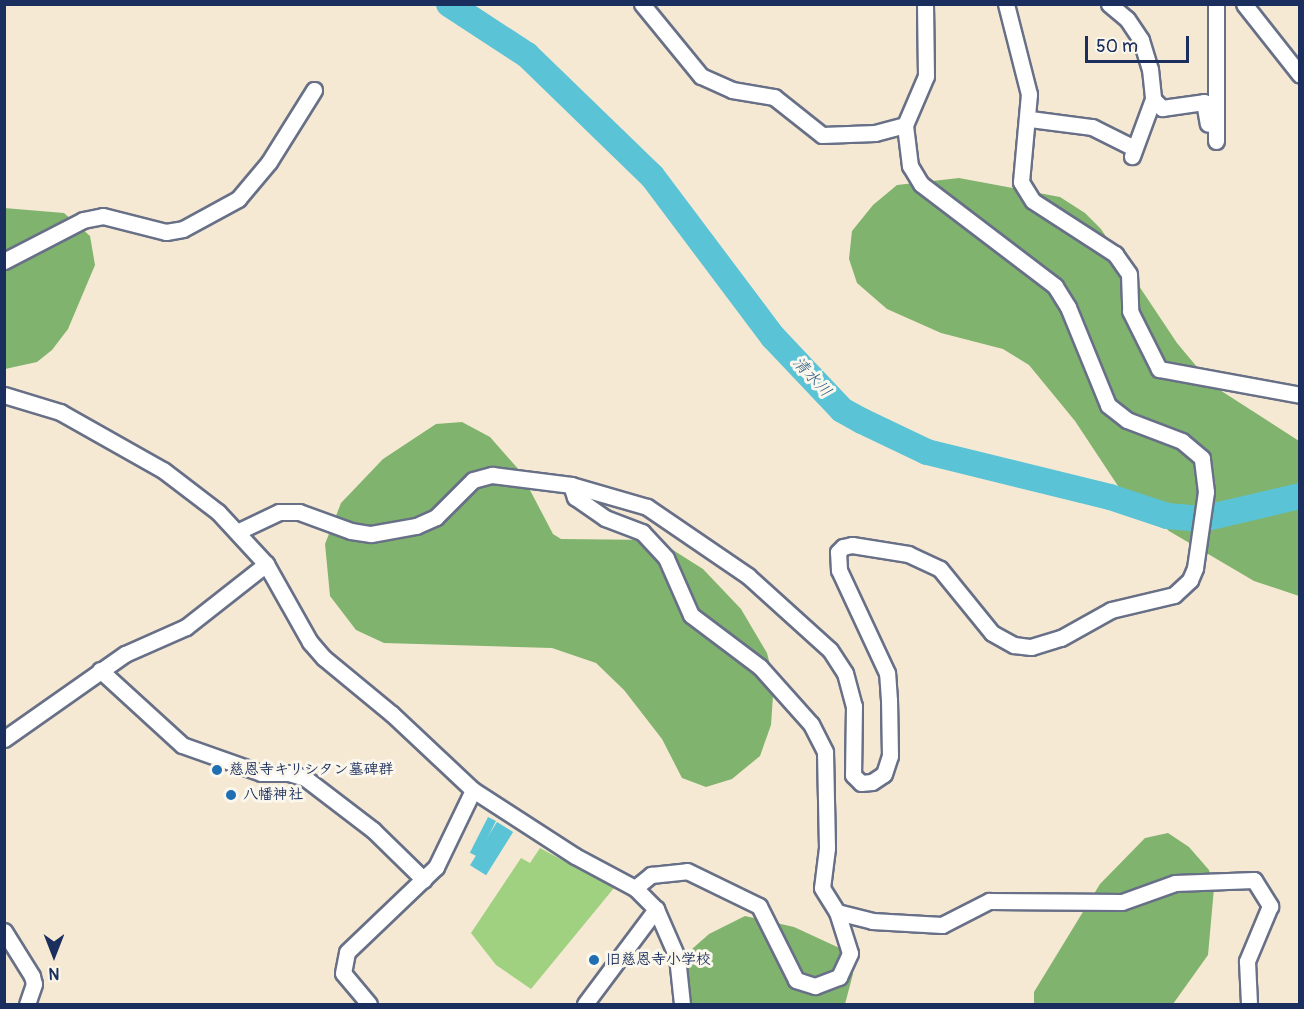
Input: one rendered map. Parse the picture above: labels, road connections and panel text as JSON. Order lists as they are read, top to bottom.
{
  "water": ["清水川"],
  "places": ["慈恩寺キリシタン墓碑群", "八幡神社", "旧慈恩寺小学校"],
  "scale_bar": "50 m",
  "north": "bottom"
}
